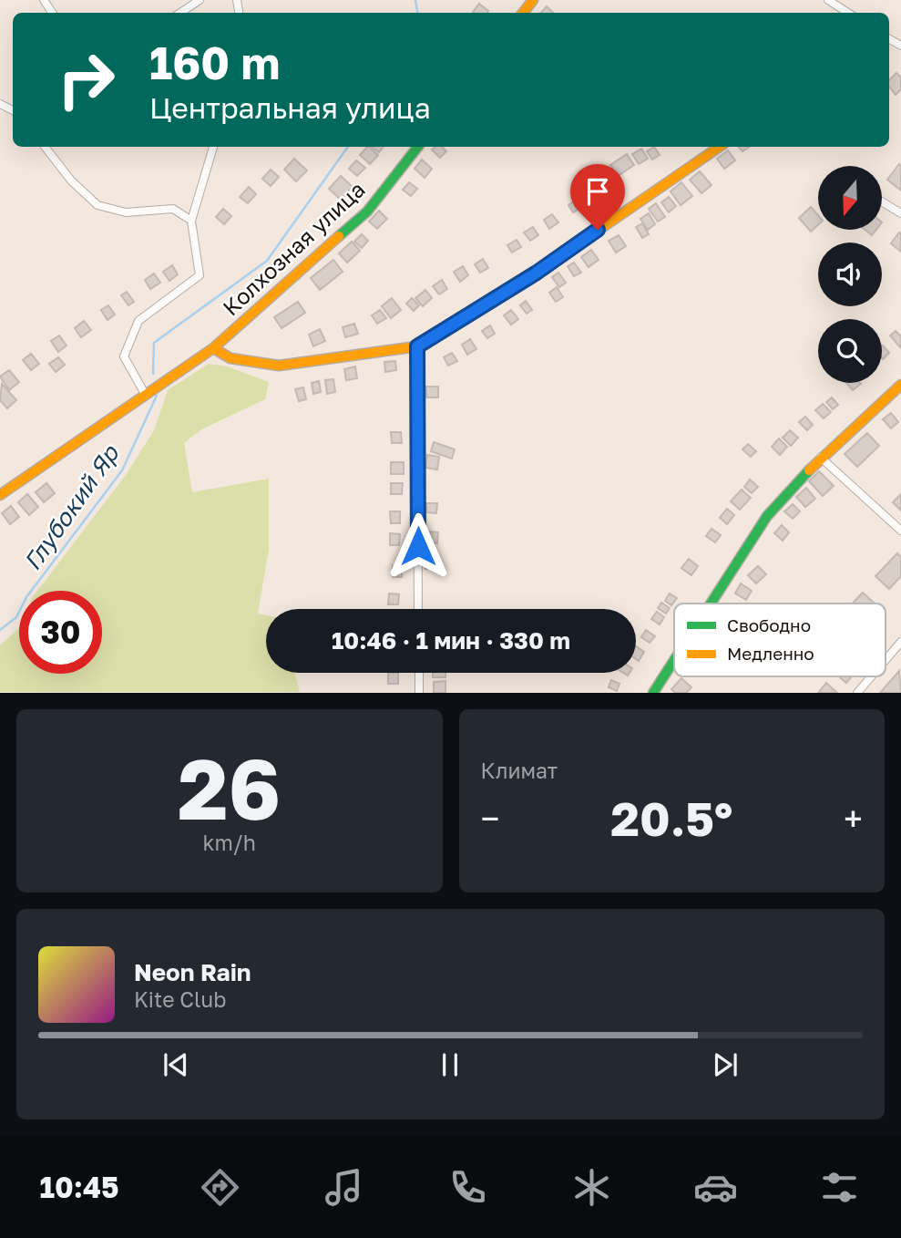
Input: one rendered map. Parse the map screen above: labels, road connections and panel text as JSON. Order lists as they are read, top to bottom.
{
  "streets": {
    "street": ["Колхозная улица"]
  },
  "water": ["Глубокий Яр"],
  "legend": ["Свободно", "Медленно"],
  "north": "bottom",
  "page": {
    "turn": ["160 m", "Центральная улица"],
    "limit": "30",
    "trip": "10:46 · 1 мин · 330 m",
    "tile": [
      ["26", "km/h"],
      "Климат"
    ],
    "heat": ["−", "20.5°", "+"],
    "song": ["Neon Rain", "Kite Club"],
    "tabs": "10:45"
  }
}
